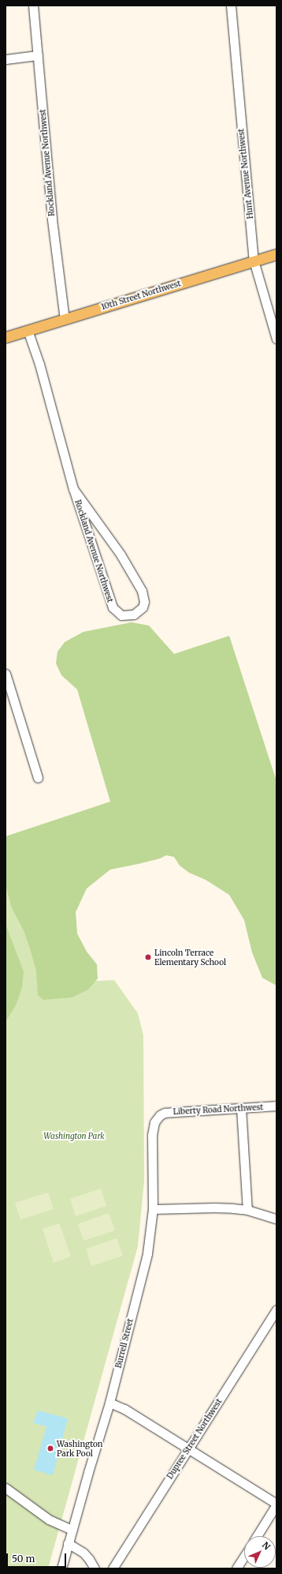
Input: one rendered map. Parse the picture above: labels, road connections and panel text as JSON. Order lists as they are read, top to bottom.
{
  "streets": {
    "main road": ["10th Street Northwest"],
    "street": [
      "Rockland Avenue Northwest",
      "Hunt Avenue Northwest",
      "Liberty Road Northwest",
      "Burrell Street",
      "Dupree Street Northwest"
    ]
  },
  "crossings": [
    ["Rockland Avenue Northwest", "10th Street Northwest"],
    ["Hunt Avenue Northwest", "10th Street Northwest"],
    ["Liberty Road Northwest", "Burrell Street"]
  ],
  "parks": ["Washington Park"],
  "places": ["Lincoln Terrace Elementary School", "Washington Park Pool"],
  "scale_bar": "50 m",
  "north": "top right"
}
